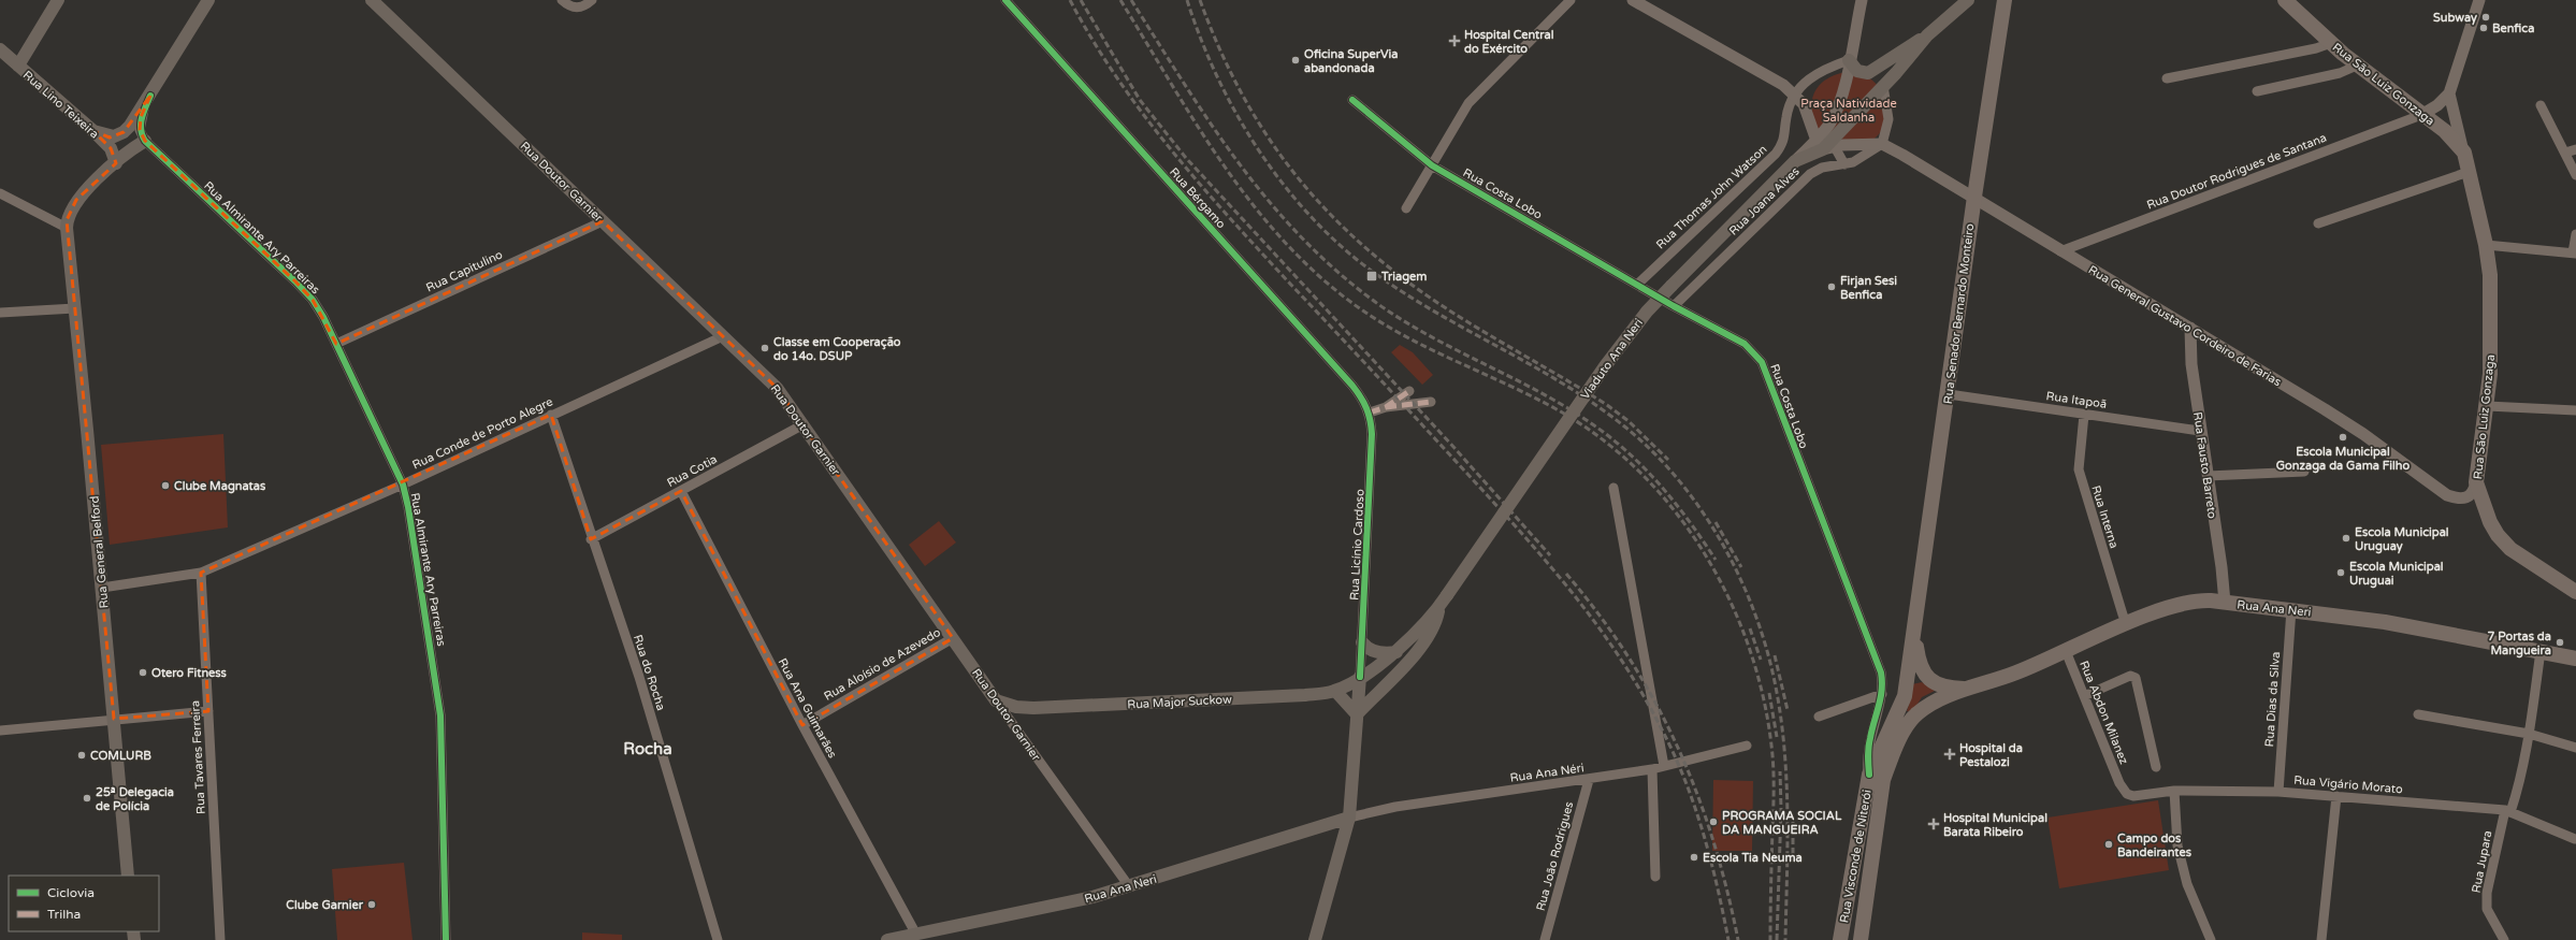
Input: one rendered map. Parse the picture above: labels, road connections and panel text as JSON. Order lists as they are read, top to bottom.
{
  "streets": {
    "main road": [
      "Rua São Luiz Gonzaga",
      "Rua Lino Teixeira",
      "Rua Doutor Garnier",
      "Rua Senador Bernardo Monteiro",
      "Viaduto Ana Neri",
      "Rua Licínio Cardoso",
      "Rua General Belford",
      "Rua Ana Neri",
      "Rua Major Suckow",
      "Rua Visconde de Niterói"
    ],
    "street": [
      "Rua Doutor Rodrigues de Santana",
      "Rua Costa Lobo",
      "Rua Thomas John Watson",
      "Rua Bérgamo",
      "Rua Joana Alves",
      "Rua Almirante Ary Parreiras",
      "Rua Capitulino",
      "Rua General Gustavo Cordeiro de Farias",
      "Rua Itapoã",
      "Rua Conde de Porto Alegre",
      "Rua Fausto Barreto",
      "Rua Cotia",
      "Rua Interna",
      "Rua Aloísio de Azevedo",
      "Rua do Rocha",
      "Rua Dias da Silva",
      "Rua Ana Guimarães",
      "Rua Abdon Milanez",
      "Rua Tavares Ferreira",
      "Rua Ana Néri",
      "Rua Vigário Morato",
      "Rua João Rodrigues",
      "Rua Jupara"
    ]
  },
  "crossings": [
    ["Rua São Luiz Gonzaga", "Rua Doutor Rodrigues de Santana"],
    ["Rua São Luiz Gonzaga", "Rua General Gustavo Cordeiro de Farias"],
    ["Rua Doutor Rodrigues de Santana", "Rua General Gustavo Cordeiro de Farias"],
    ["Rua Doutor Garnier", "Rua Capitulino"],
    ["Rua Doutor Garnier", "Rua Conde de Porto Alegre"],
    ["Rua Doutor Garnier", "Rua Cotia"],
    ["Rua Doutor Garnier", "Rua Ana Neri"],
    ["Rua Doutor Garnier", "Rua Aloísio de Azevedo"],
    ["Rua Doutor Garnier", "Rua Major Suckow"],
    ["Rua Costa Lobo", "Rua Thomas John Watson"],
    ["Rua Costa Lobo", "Rua Joana Alves"],
    ["Rua Costa Lobo", "Rua Visconde de Niterói"],
    ["Rua Bérgamo", "Rua Licínio Cardoso"],
    ["Rua Joana Alves", "Rua General Gustavo Cordeiro de Farias"],
    ["Rua Almirante Ary Parreiras", "Rua Capitulino"],
    ["Rua Almirante Ary Parreiras", "Rua Conde de Porto Alegre"],
    ["Rua Senador Bernardo Monteiro", "Rua General Gustavo Cordeiro de Farias"],
    ["Rua Senador Bernardo Monteiro", "Rua Itapoã"],
    ["Rua Senador Bernardo Monteiro", "Rua Visconde de Niterói"],
    ["Rua General Gustavo Cordeiro de Farias", "Rua Fausto Barreto"],
    ["Viaduto Ana Neri", "Rua Licínio Cardoso"],
    ["Viaduto Ana Neri", "Rua Major Suckow"],
    ["Rua Itapoã", "Rua Fausto Barreto"],
    ["Rua Itapoã", "Rua Interna"],
    ["Rua Conde de Porto Alegre", "Rua General Belford"],
    ["Rua Conde de Porto Alegre", "Rua do Rocha"],
    ["Rua Conde de Porto Alegre", "Rua Tavares Ferreira"],
    ["Rua Fausto Barreto", "Rua Ana Neri"],
    ["Rua Cotia", "Rua do Rocha"],
    ["Rua Cotia", "Rua Ana Guimarães"],
    ["Rua Interna", "Rua Ana Neri"],
    ["Rua Licínio Cardoso", "Rua Ana Neri"],
    ["Rua Licínio Cardoso", "Rua Major Suckow"],
    ["Rua Licínio Cardoso", "Rua Ana Néri"],
    ["Rua Ana Neri", "Rua Dias da Silva"],
    ["Rua Ana Neri", "Rua Ana Guimarães"],
    ["Rua Ana Neri", "Rua Abdon Milanez"],
    ["Rua Ana Neri", "Rua Ana Néri"],
    ["Rua Ana Neri", "Rua Visconde de Niterói"],
    ["Rua Ana Neri", "Rua Jupara"],
    ["Rua Aloísio de Azevedo", "Rua Ana Guimarães"],
    ["Rua Dias da Silva", "Rua Vigário Morato"],
    ["Rua Abdon Milanez", "Rua Vigário Morato"],
    ["Rua Ana Néri", "Rua João Rodrigues"],
    ["Rua Vigário Morato", "Rua Jupara"]
  ],
  "districts": ["Rocha"],
  "parks": ["Praça Natividade Saldanha"],
  "places": {
    "other": [
      "Subway",
      "Benfica",
      "Oficina SuperVia abandonada",
      "Firjan Sesi Benfica",
      "Classe em Cooperação do 14o. DSUP",
      "Escola Municipal Gonzaga da Gama Filho",
      "Clube Magnatas",
      "Escola Municipal Uruguay",
      "Escola Municipal Uruguai",
      "7 Portas da Mangueira",
      "Otero Fitness",
      "COMLURB",
      "25ª Delegacia de Polícia",
      "PROGRAMA SOCIAL DA MANGUEIRA",
      "Campo dos Bandeirantes",
      "Escola Tia Neuma",
      "Clube Garnier"
    ],
    "health": ["Hospital Central do Exército", "Hospital da Pestalozi", "Hospital Municipal Barata Ribeiro"],
    "transit": ["Triagem"]
  },
  "legend": ["Ciclovia", "Trilha"]
}
